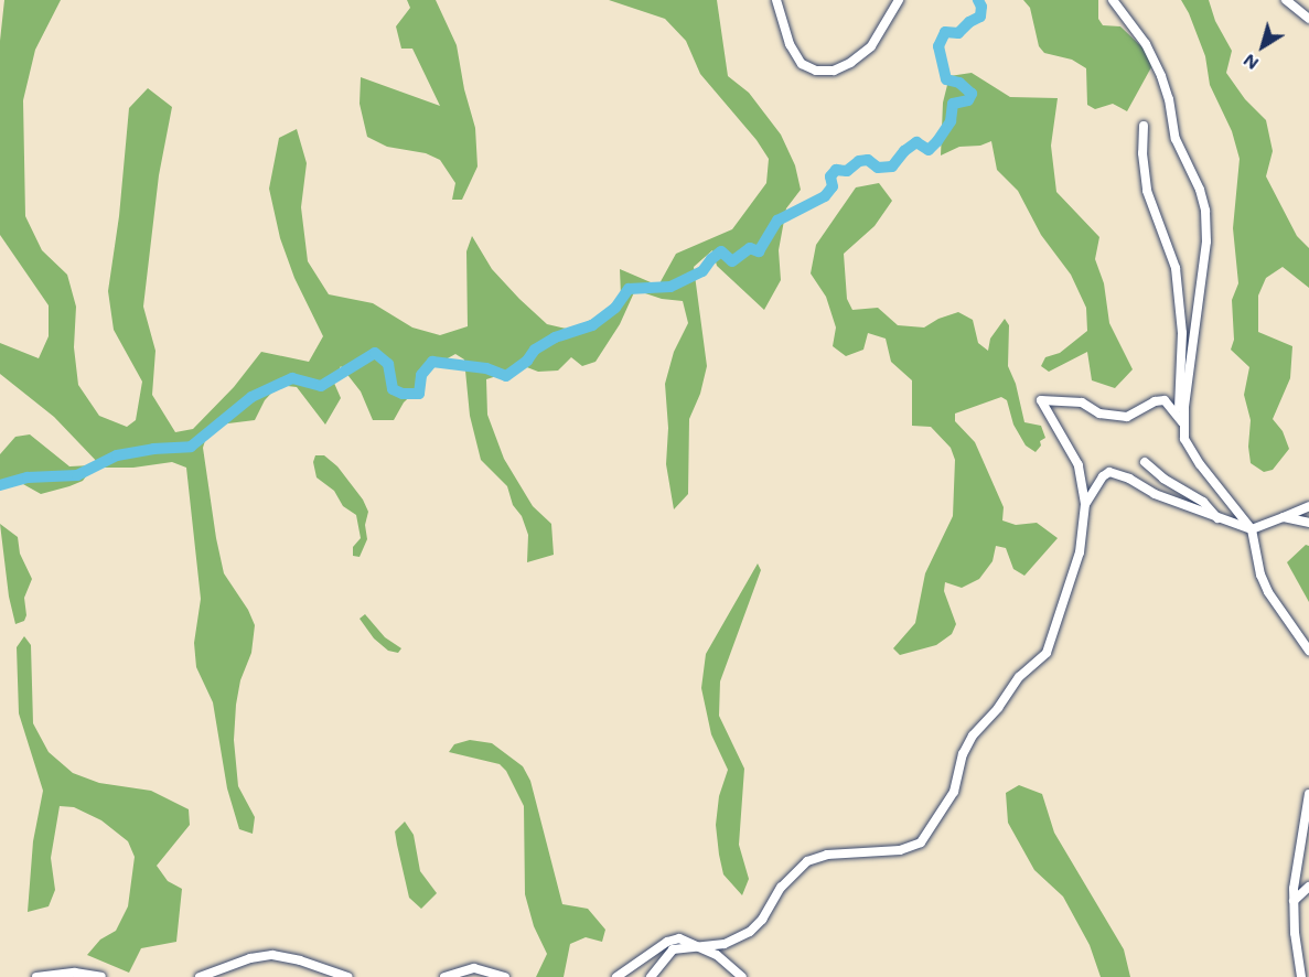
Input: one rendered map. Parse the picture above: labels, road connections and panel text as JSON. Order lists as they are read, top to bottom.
{
  "north": "bottom left"
}
